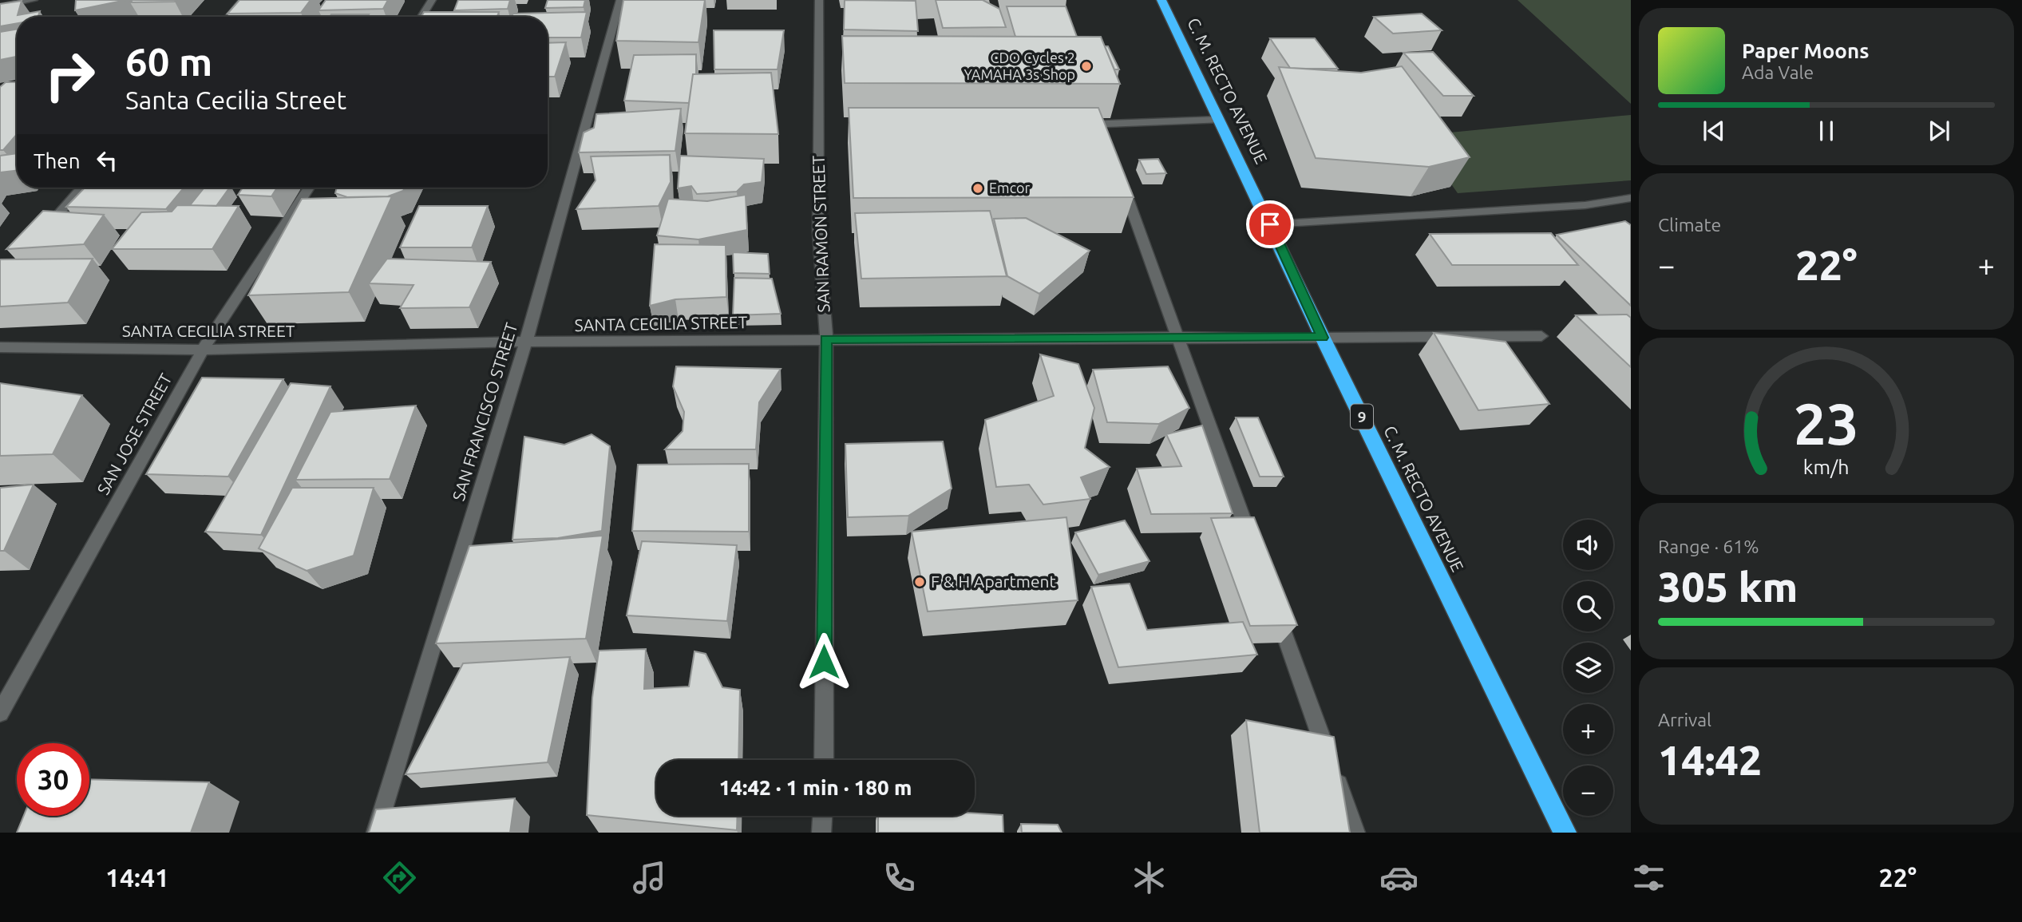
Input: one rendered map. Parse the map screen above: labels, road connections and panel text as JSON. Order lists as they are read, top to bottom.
{
  "streets": {
    "highway": ["C. M. RECTO AVENUE", "9"],
    "street": [
      "SAN RAMON STREET",
      "SANTA CECILIA STREET",
      "SAN FRANCISCO STREET",
      "SAN JOSE STREET"
    ]
  },
  "crossings": [
    ["C. M. RECTO AVENUE", "SANTA CECILIA STREET"],
    ["SAN RAMON STREET", "SANTA CECILIA STREET"],
    ["SANTA CECILIA STREET", "SAN FRANCISCO STREET"],
    ["SANTA CECILIA STREET", "SAN JOSE STREET"]
  ],
  "places": ["CDO Cycles 2 YAMAHA 3s Shop", "Emcor", "F & H Apartment"],
  "page": {
    "turn": ["60 m", "Santa Cecilia Street"],
    "song": ["Paper Moons", "Ada Vale"],
    "then": "Then",
    "tile": [
      "Climate",
      ["Range · 61%", "305 km"],
      ["Arrival", "14:42"]
    ],
    "heat": ["−", "22°", "+"],
    "map_buttons": ["+", "−"],
    "limit": "30",
    "trip": "14:42 · 1 min · 180 m",
    "tabs": ["14:41", "22°"],
    "gauge": ["23", "km/h"]
  }
}
